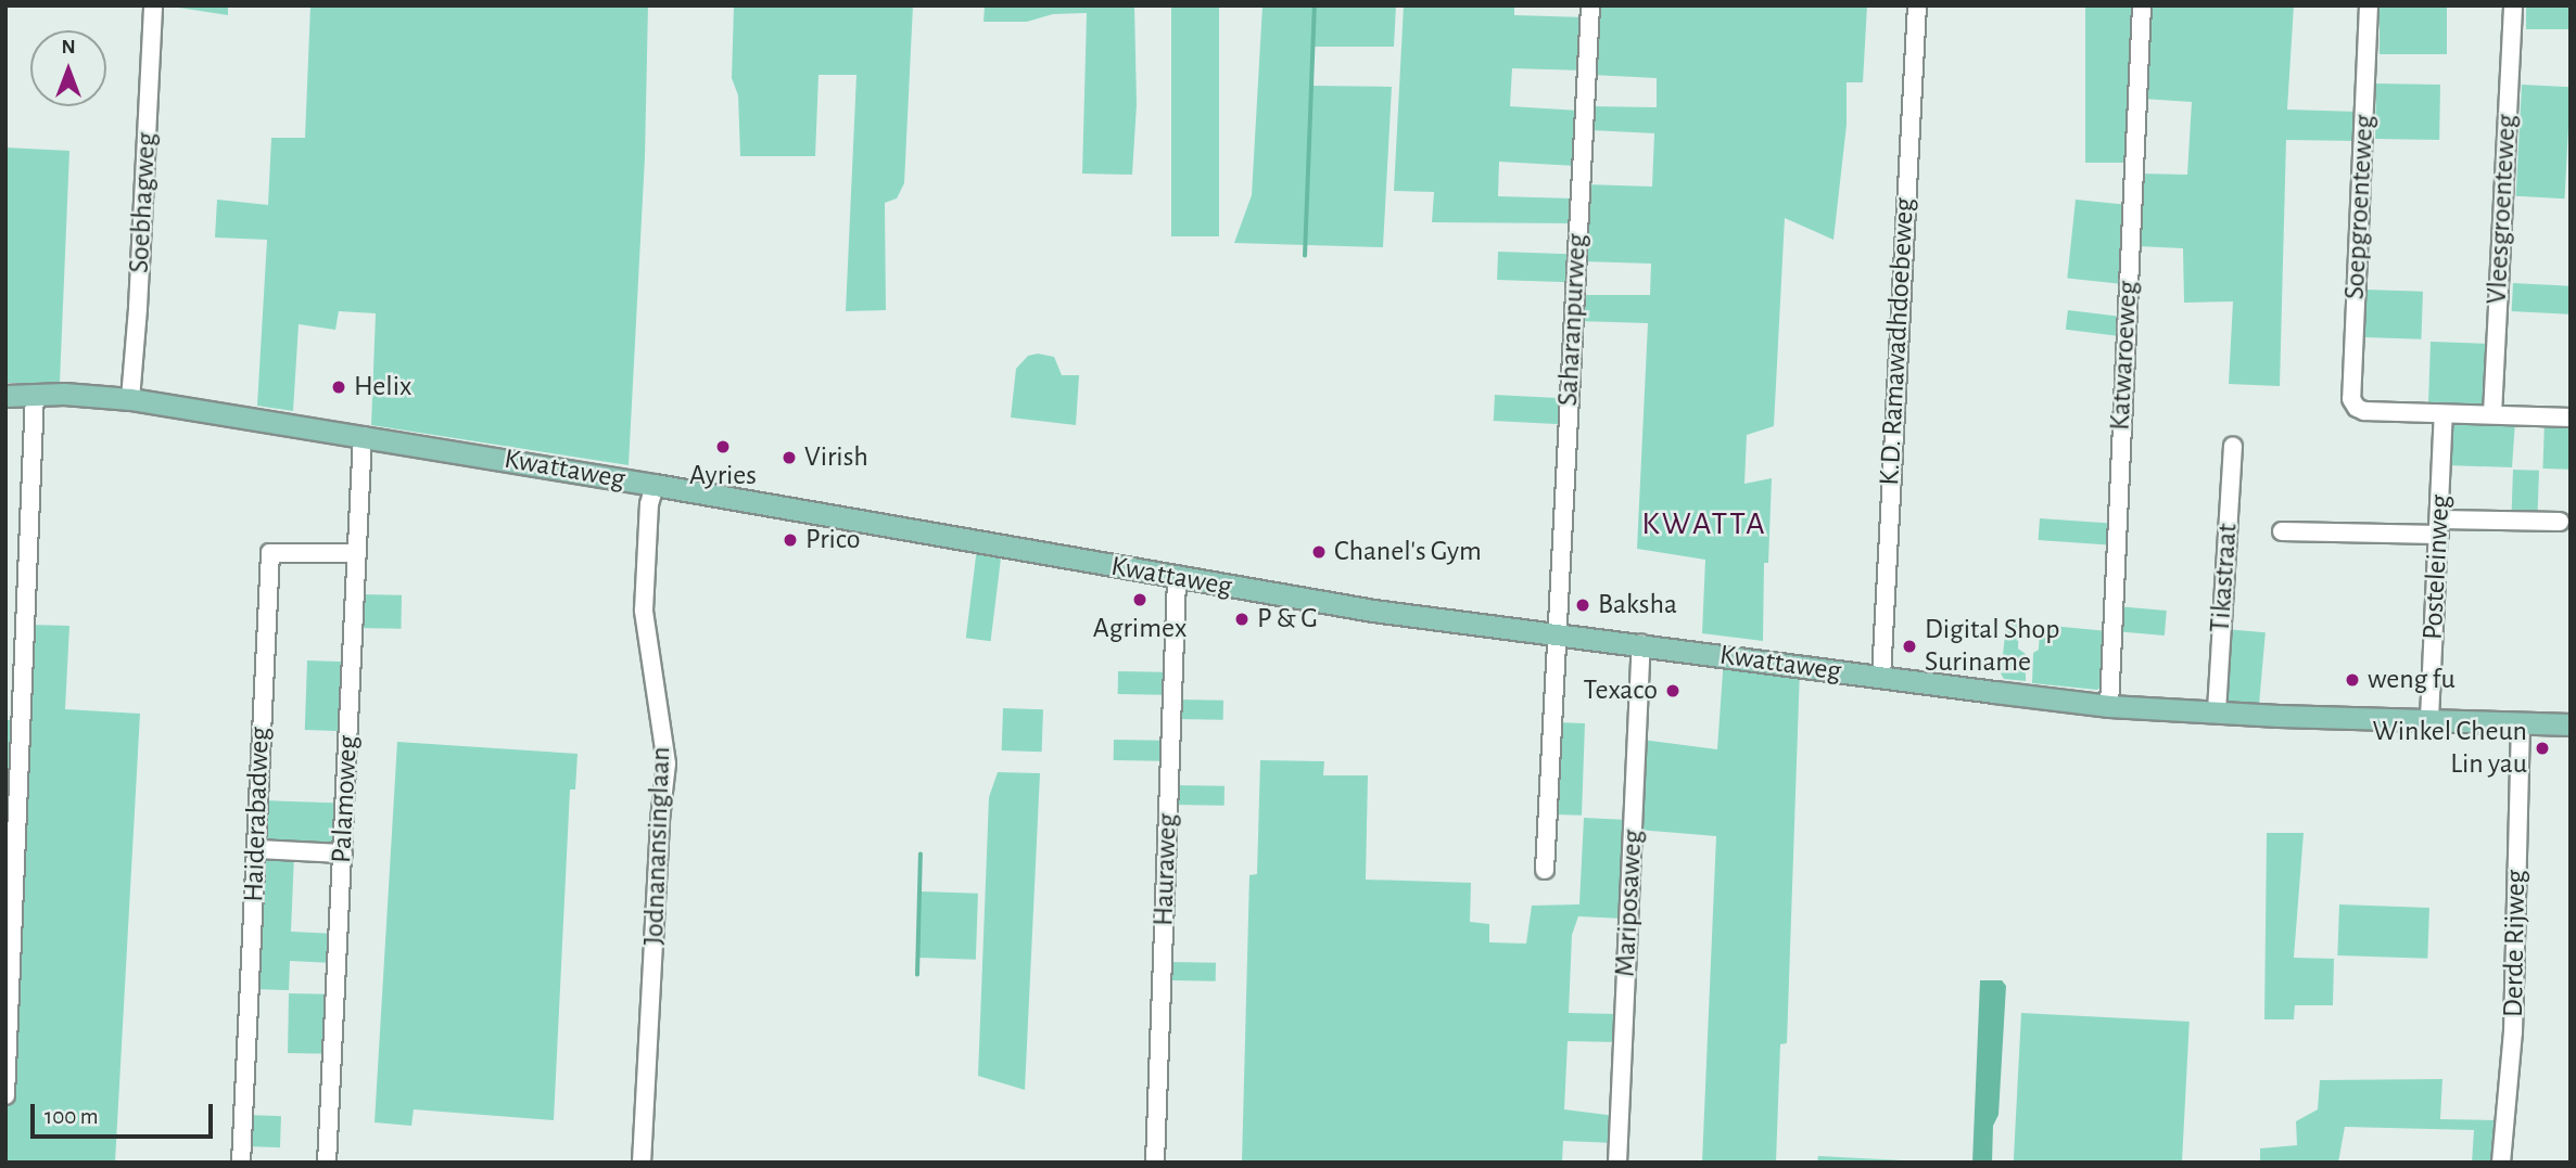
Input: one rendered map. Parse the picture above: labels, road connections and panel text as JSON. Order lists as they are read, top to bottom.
{
  "streets": {
    "main road": ["Kwattaweg"],
    "street": [
      "Soebhagweg",
      "Soepgroenteweg",
      "Vleesgroenteweg",
      "Saharanpurweg",
      "K.D. Ramawadhdoebeweg",
      "Katwaroeweg",
      "Posteleinweg",
      "Tikastraat",
      "Palamoweg",
      "Haiderabadweg",
      "Jodnanansinglaan",
      "Hauraweg",
      "Mariposaweg",
      "Derde Rijweg"
    ]
  },
  "crossings": [
    ["Soebhagweg", "Kwattaweg"],
    ["Soepgroenteweg", "Posteleinweg"],
    ["Saharanpurweg", "Kwattaweg"],
    ["K.D. Ramawadhdoebeweg", "Kwattaweg"],
    ["Katwaroeweg", "Kwattaweg"],
    ["Kwattaweg", "Posteleinweg"],
    ["Kwattaweg", "Tikastraat"],
    ["Kwattaweg", "Palamoweg"],
    ["Kwattaweg", "Jodnanansinglaan"],
    ["Kwattaweg", "Hauraweg"],
    ["Kwattaweg", "Mariposaweg"],
    ["Kwattaweg", "Derde Rijweg"],
    ["Palamoweg", "Haiderabadweg"]
  ],
  "districts": ["KWATTA"],
  "places": [
    "Helix",
    "Ayries",
    "Virish",
    "Prico",
    "Chanel's Gym",
    "Agrimex",
    "Baksha",
    "P & G",
    "Digital Shop Suriname",
    "weng fu",
    "Texaco",
    "Winkel Cheun Lin yau"
  ],
  "scale_bar": "100 m",
  "north": "top"
}
